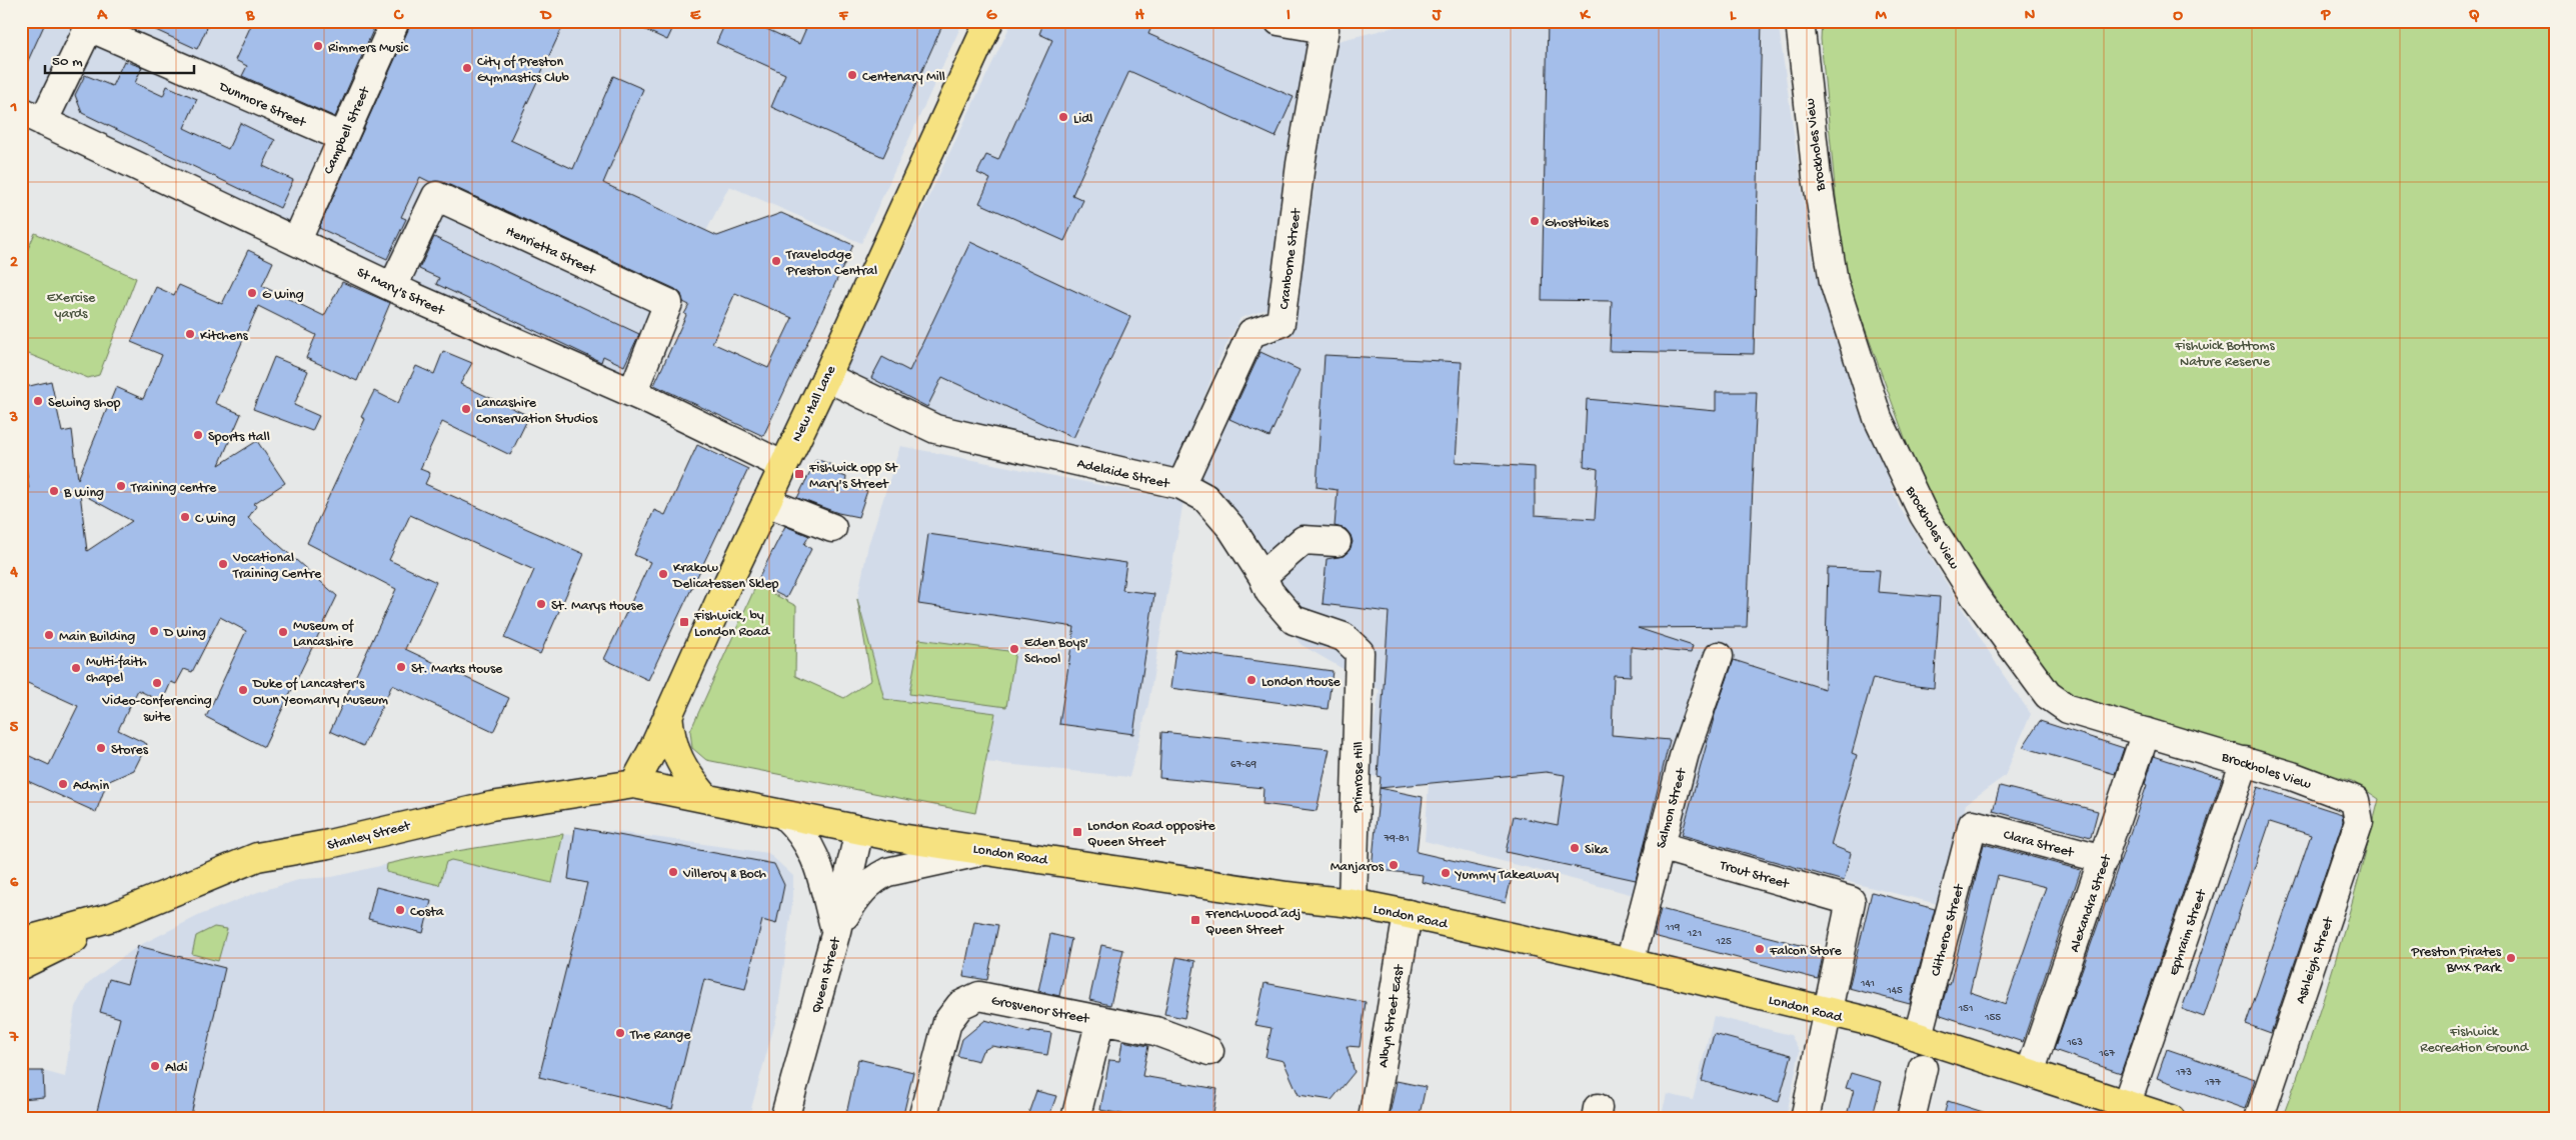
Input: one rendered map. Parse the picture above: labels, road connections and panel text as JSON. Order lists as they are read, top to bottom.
{
  "streets": {
    "highway": ["New Hall Lane", "Stanley Street", "London Road"],
    "street": [
      "Dunmore Street",
      "Campbell Street",
      "Brockholes View",
      "Henrietta Street",
      "Cranborne Street",
      "St Mary's Street",
      "Adelaide Street",
      "Primrose Hill",
      "Salmon Street",
      "Clara Street",
      "Trout Street",
      "Alexandra Street",
      "Clitheroe Street",
      "Ephraim Street",
      "Ashleigh Street",
      "Queen Street",
      "Grosvenor Street",
      "Albyn Street East"
    ]
  },
  "crossings": [
    ["Dunmore Street", "Campbell Street"],
    ["Dunmore Street", "St Mary's Street"],
    ["Campbell Street", "St Mary's Street"],
    ["Brockholes View", "Alexandra Street"],
    ["Brockholes View", "Ephraim Street"],
    ["Brockholes View", "Ashleigh Street"],
    ["Henrietta Street", "St Mary's Street"],
    ["Cranborne Street", "Adelaide Street"],
    ["St Mary's Street", "New Hall Lane"],
    ["New Hall Lane", "Adelaide Street"],
    ["New Hall Lane", "Stanley Street"],
    ["New Hall Lane", "London Road"],
    ["Adelaide Street", "Primrose Hill"],
    ["Primrose Hill", "London Road"],
    ["Salmon Street", "London Road"],
    ["Salmon Street", "Trout Street"],
    ["Stanley Street", "London Road"],
    ["Clara Street", "Alexandra Street"],
    ["Clara Street", "Clitheroe Street"],
    ["London Road", "Trout Street"],
    ["London Road", "Alexandra Street"],
    ["London Road", "Clitheroe Street"],
    ["London Road", "Ephraim Street"],
    ["London Road", "Queen Street"],
    ["London Road", "Albyn Street East"]
  ],
  "parks": ["Exercise yards", "Fishwick Bottoms Nature Reserve", "Fishwick Recreation Ground"],
  "places": {
    "other": [
      "Rimmers Music",
      "City of Preston Gymnastics Club",
      "Centenary Mill",
      "Lidl",
      "Ghostbikes",
      "Travelodge Preston Central",
      "G Wing",
      "Kitchens",
      "Sewing shop",
      "Lancashire Conservation Studios",
      "Sports Hall",
      "Training centre",
      "B Wing",
      "C Wing",
      "Vocational Training Centre",
      "Krakow Delicatessen Sklep",
      "St. Marys House",
      "D Wing",
      "Museum of Lancashire",
      "Main Building",
      "Eden Boys' School",
      "St. Marks House",
      "Multi-faith chapel",
      "London House",
      "Video-conferencing suite",
      "Duke of Lancaster's Own Yeomanry Museum",
      "Stores",
      "Admin",
      "Sika",
      "Manjaros",
      "Villeroy & Boch",
      "Yummy Takeaway",
      "Costa",
      "Falcon Store",
      "Preston Pirates BMX Park",
      "The Range",
      "Aldi"
    ],
    "transit": [
      "Fishwick opp St Mary's Street",
      "Fishwick, by London Road",
      "London Road opposite Queen Street",
      "Frenchwood adj Queen Street"
    ]
  },
  "house_numbers": [
    "67-69",
    "79-81",
    "119",
    "121",
    "125",
    "141",
    "145",
    "151",
    "155",
    "163",
    "167",
    "173",
    "177"
  ],
  "scale_bar": "50 m",
  "grid": {
    "columns": [
      "A",
      "B",
      "C",
      "D",
      "E",
      "F",
      "G",
      "H",
      "I",
      "J",
      "K",
      "L",
      "M",
      "N",
      "O",
      "P",
      "Q"
    ],
    "rows": [
      "1",
      "2",
      "3",
      "4",
      "5",
      "6",
      "7"
    ]
  }
}
